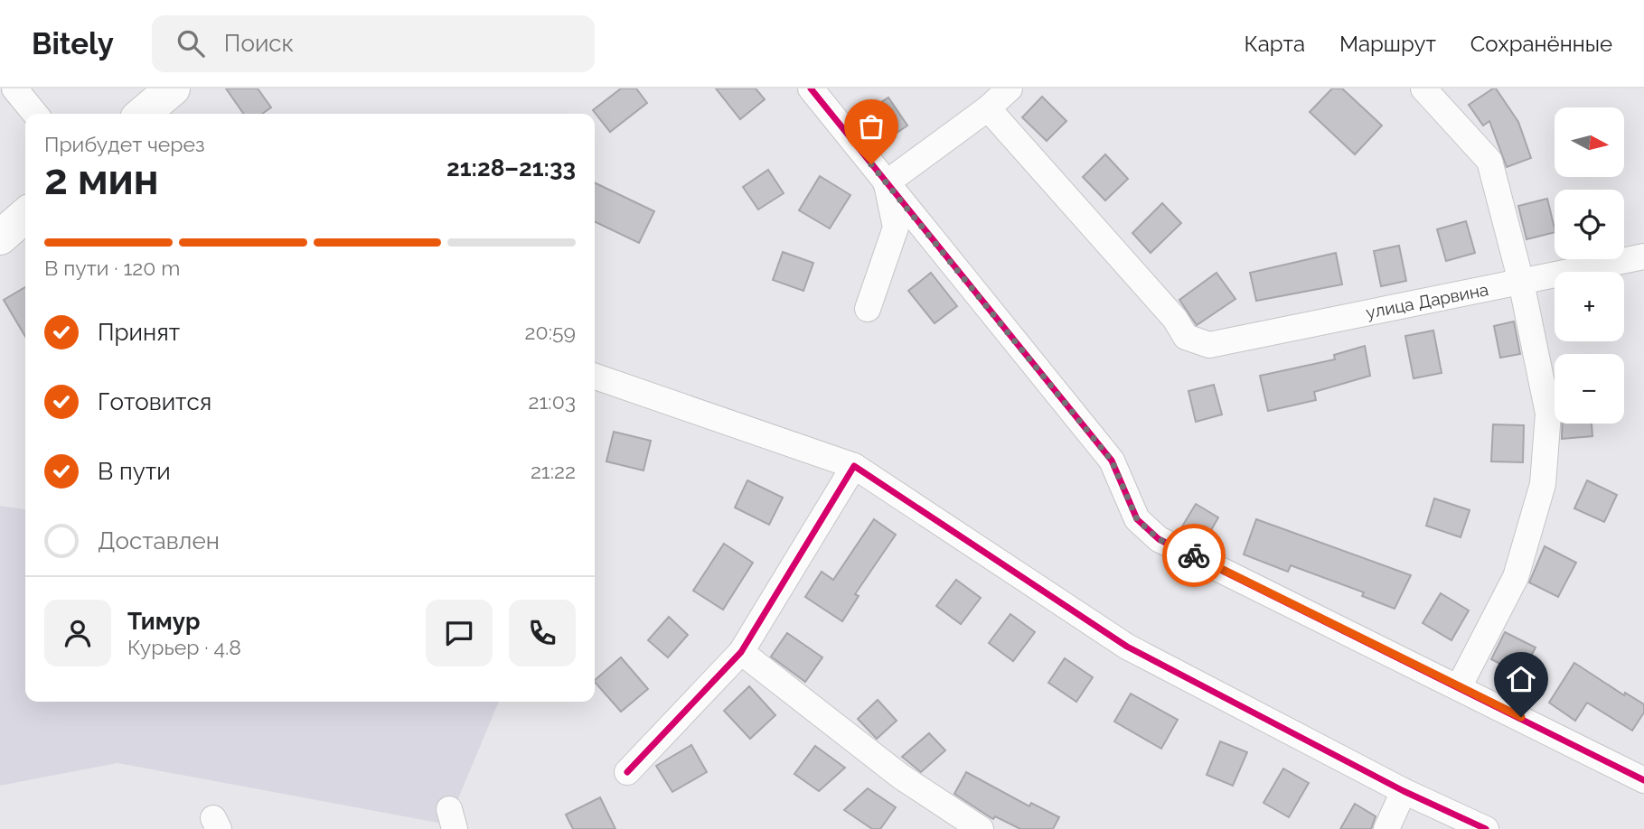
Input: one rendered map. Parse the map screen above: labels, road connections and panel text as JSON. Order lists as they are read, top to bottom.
{
  "streets": {
    "street": ["улица Дарвина"]
  },
  "north": "right",
  "page": {
    "header": "Bitely",
    "search": "Поиск",
    "nav": ["Карта", "Маршрут", "Сохранённые"],
    "map_buttons": ["+", "−"],
    "heading": ["2 мин", "Прибудет через", "21:28–21:33"],
    "panel": ["Тимур", "Курьер · 4.8"],
    "bar": "В пути · 120 m",
    "list": [
      ["Принят", "20:59"],
      ["Готовится", "21:03"],
      ["В пути", "21:22"],
      "Доставлен"
    ]
  }
}
